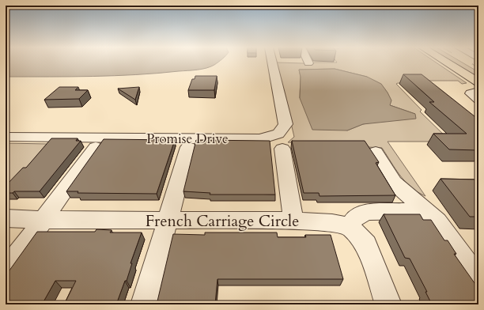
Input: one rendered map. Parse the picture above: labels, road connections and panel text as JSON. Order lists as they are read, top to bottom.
{
  "streets": {
    "street": ["Promise Drive", "French Carriage Circle"]
  }
}
